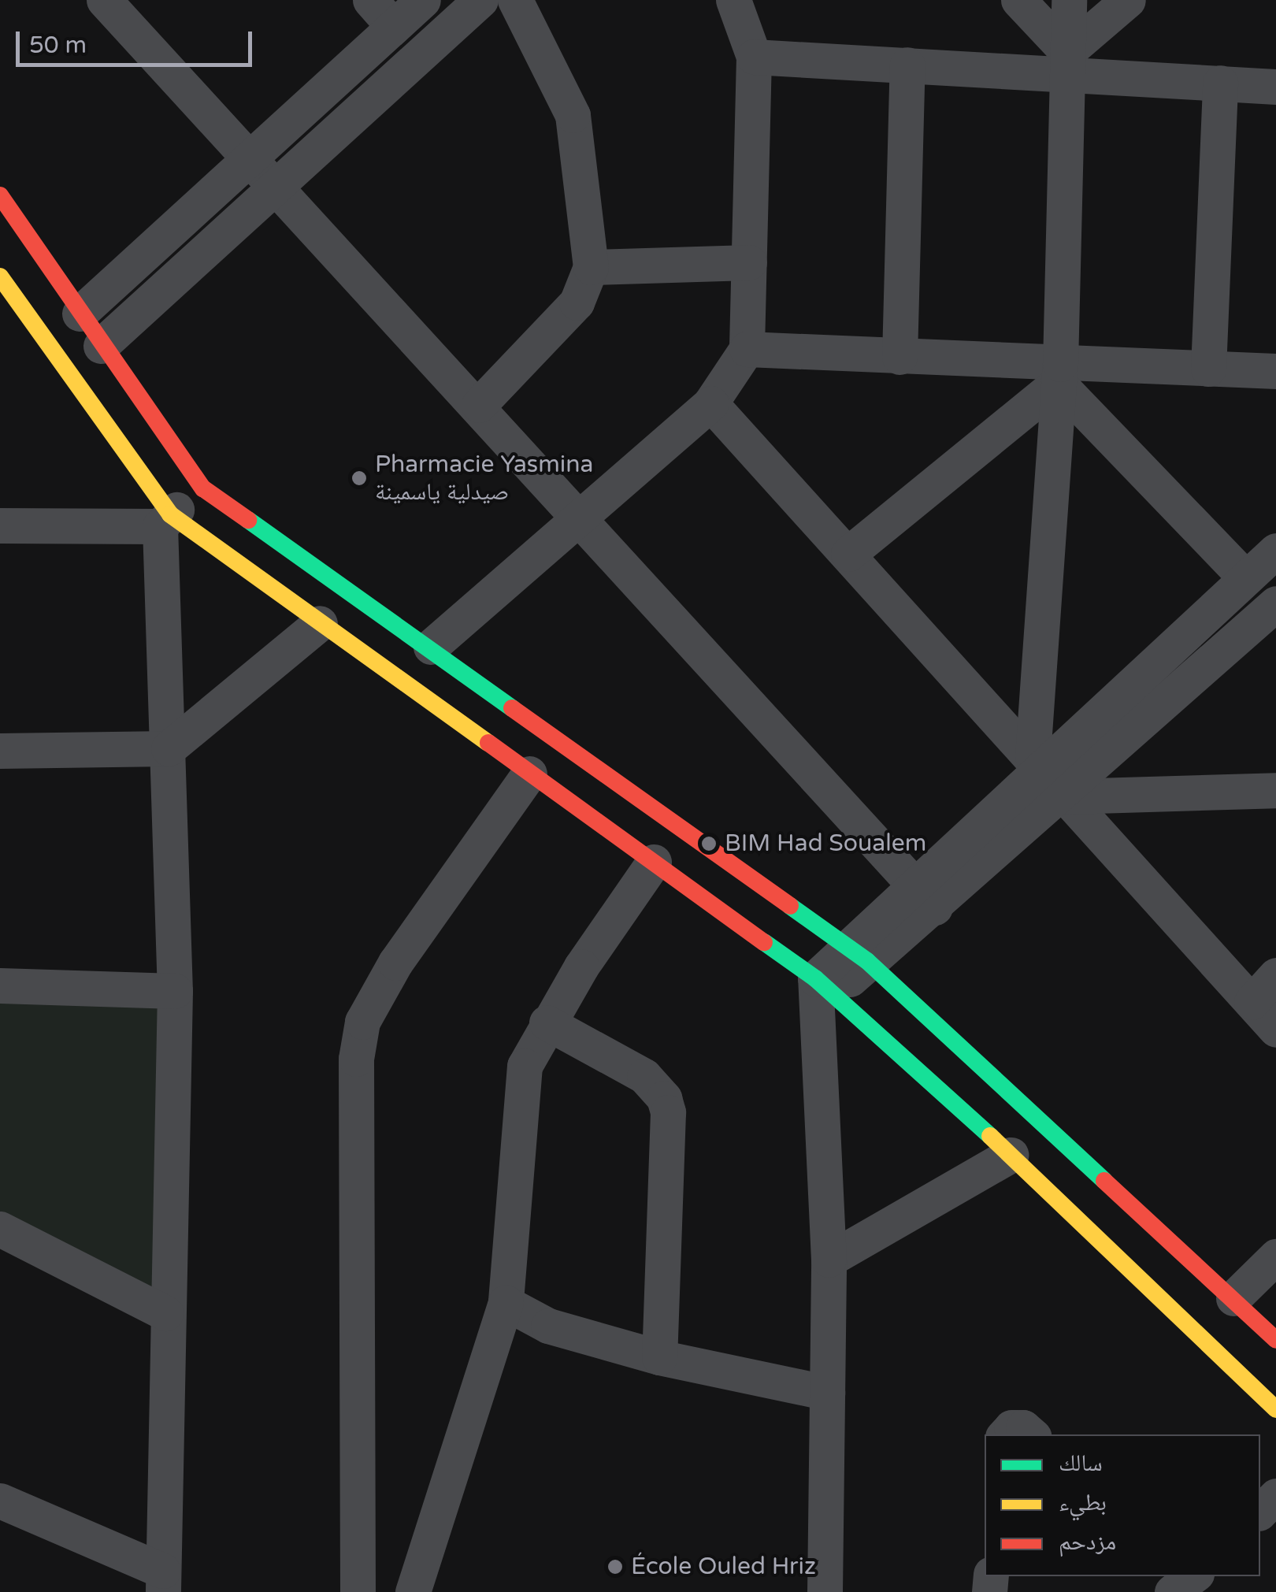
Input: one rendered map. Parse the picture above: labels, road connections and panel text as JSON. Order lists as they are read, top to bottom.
{
  "places": ["Pharmacie Yasmina صيدلية ياسمينة", "BIM Had Soualem", "École Ouled Hriz"],
  "legend": ["سالك", "بطيء", "مزدحم"],
  "scale_bar": "50 m"
}
